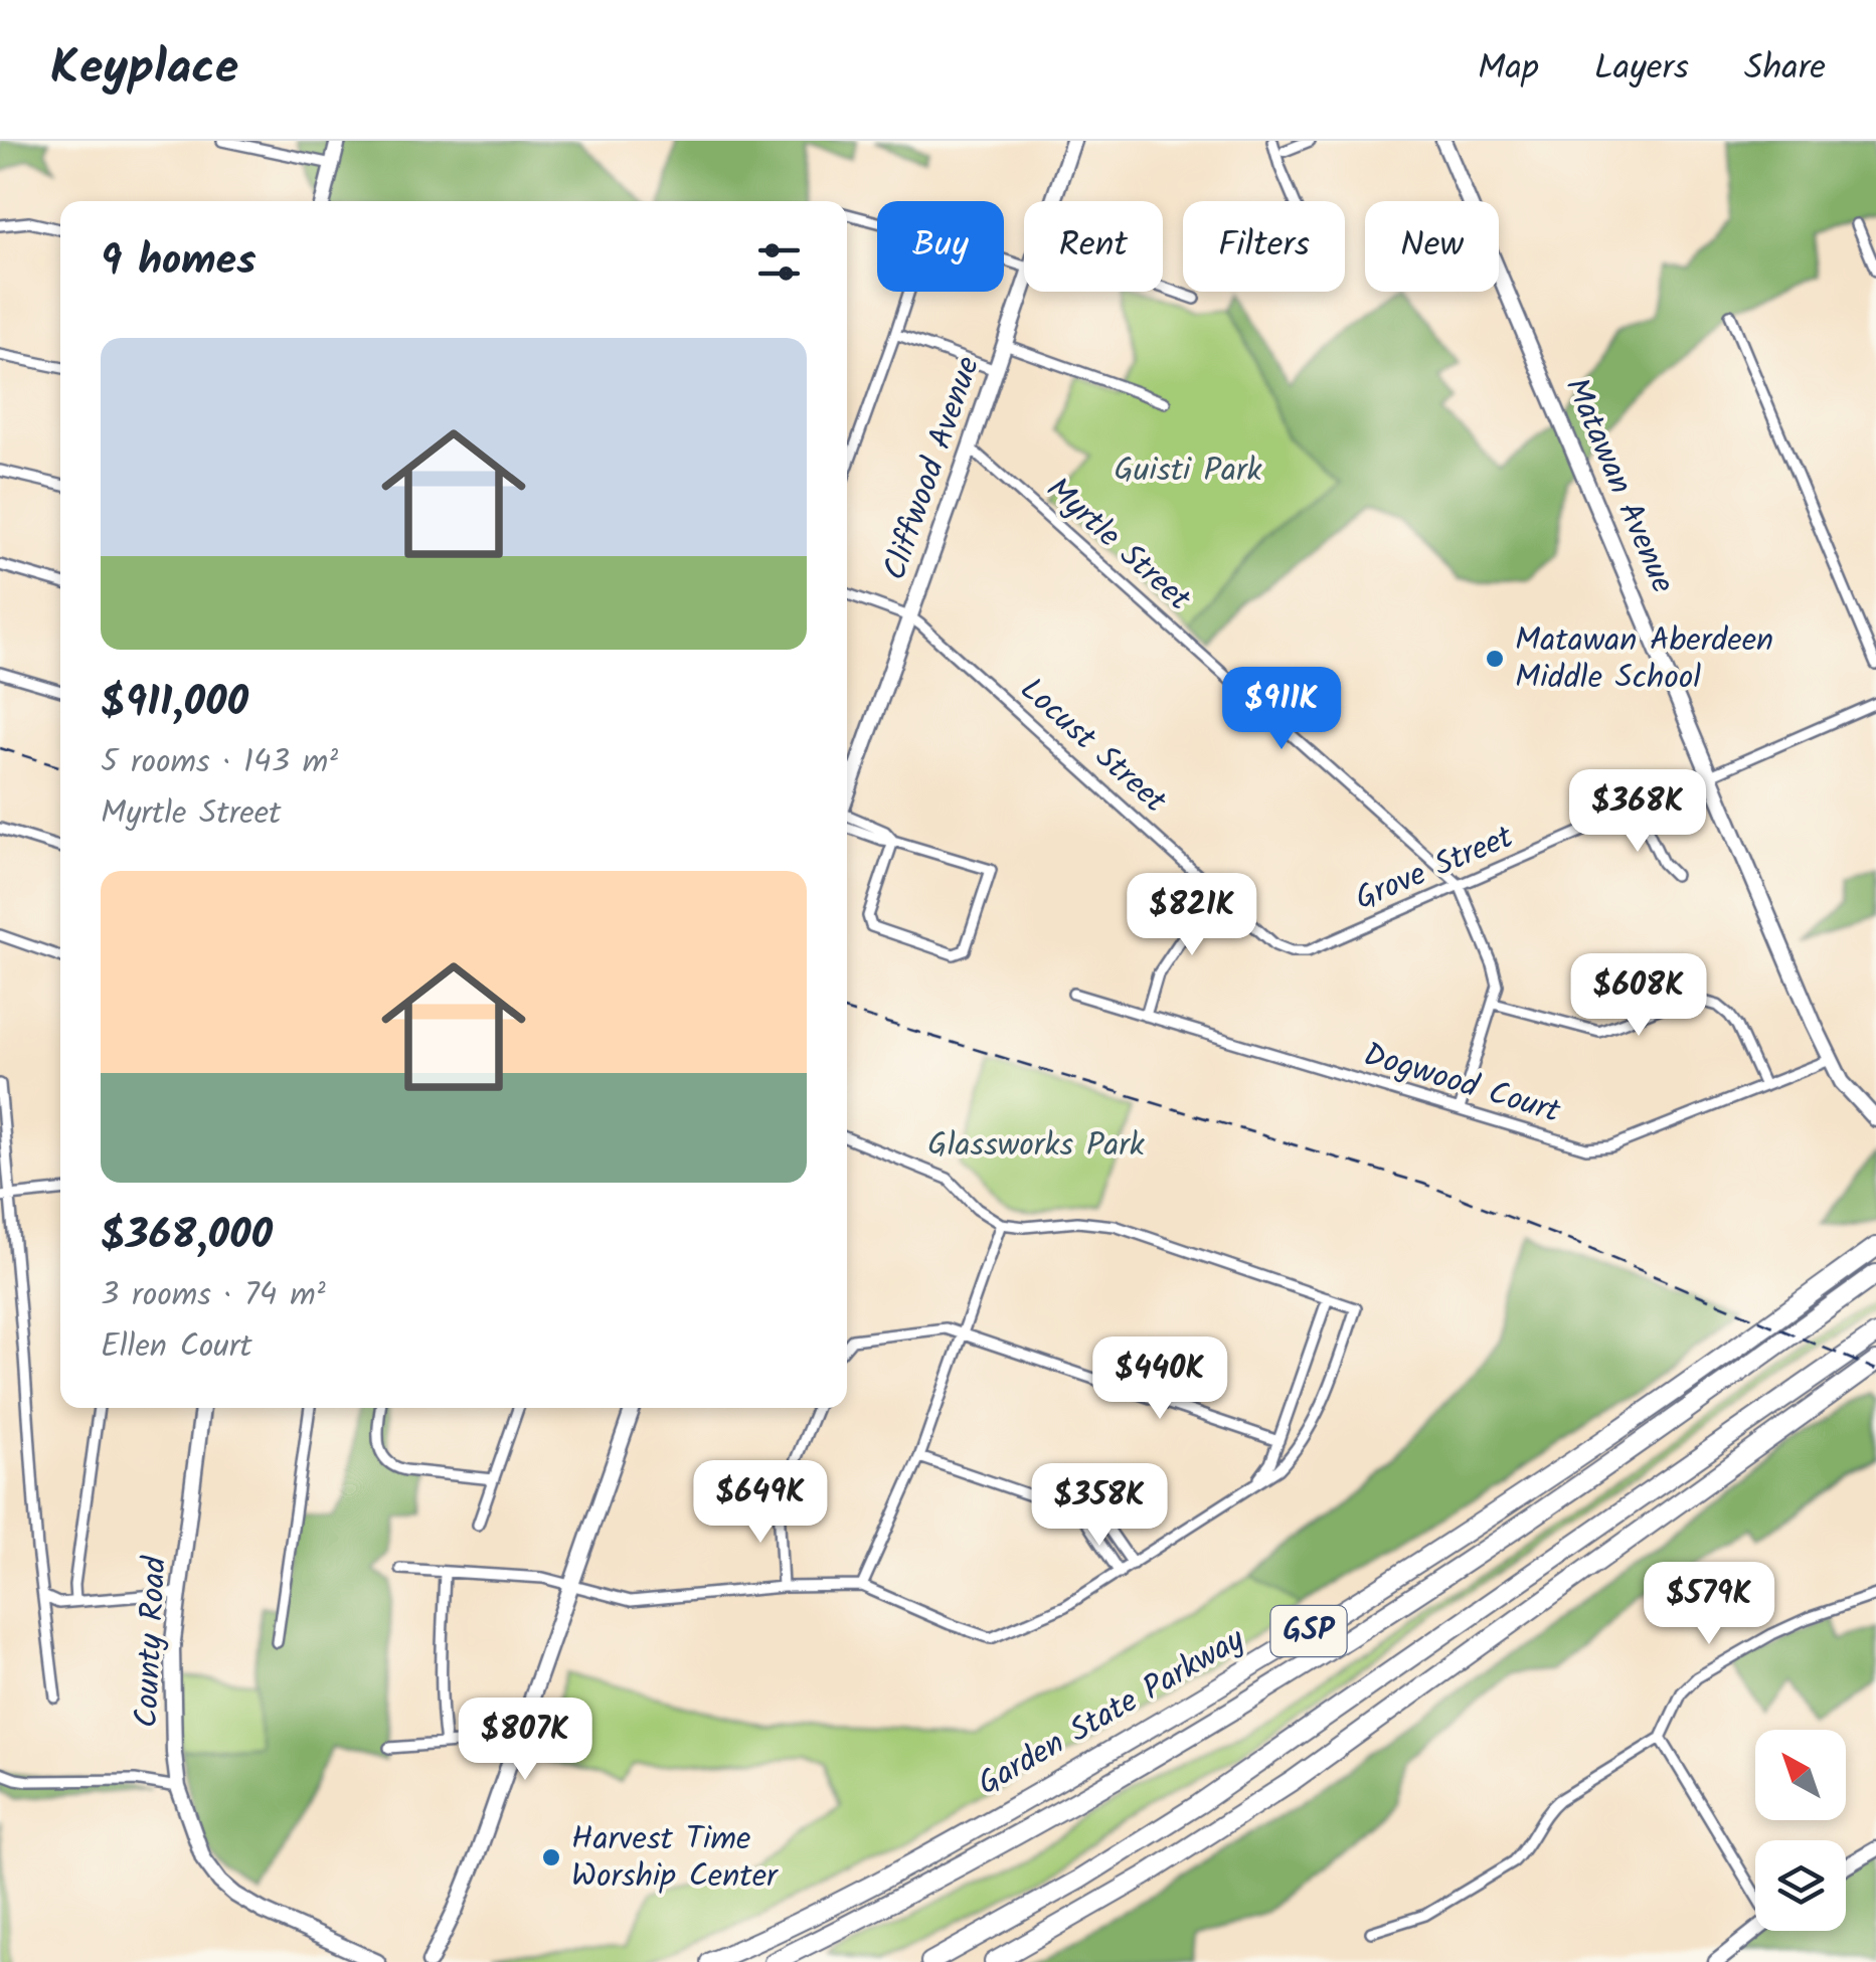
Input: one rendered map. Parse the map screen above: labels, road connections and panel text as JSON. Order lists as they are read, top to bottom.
{
  "streets": {
    "highway": ["GSP", "Garden State Parkway"],
    "street": [
      "Cliffwood Avenue",
      "Matawan Avenue",
      "Myrtle Street",
      "Locust Street",
      "Grove Street",
      "Dogwood Court",
      "County Road"
    ]
  },
  "crossings": [
    ["Cliffwood Avenue", "Myrtle Street"],
    ["Cliffwood Avenue", "Locust Street"],
    ["Matawan Avenue", "Grove Street"],
    ["Matawan Avenue", "Dogwood Court"],
    ["Myrtle Street", "Grove Street"],
    ["Myrtle Street", "Dogwood Court"],
    ["Locust Street", "Grove Street"]
  ],
  "parks": ["Guisti Park", "Glassworks Park"],
  "places": ["Matawan Aberdeen Middle School", "Harvest Time Worship Center"],
  "north": "top left",
  "page": {
    "header": "Keyplace",
    "nav": ["Map", "Layers", "Share"],
    "chip": [
      "Buy",
      "Rent",
      "Filters",
      "New"
    ],
    "heading": "9 homes",
    "list": [
      {
        "name": "$911,000",
        "note": "5 rooms · 143 m² · Myrtle Street"
      },
      {
        "name": "$368,000",
        "note": "3 rooms · 74 m² · Ellen Court"
      }
    ],
    "price": [
      "$911K",
      "$368K",
      "$821K",
      "$608K",
      "$440K",
      "$649K",
      "$358K",
      "$579K",
      "$807K"
    ]
  }
}
